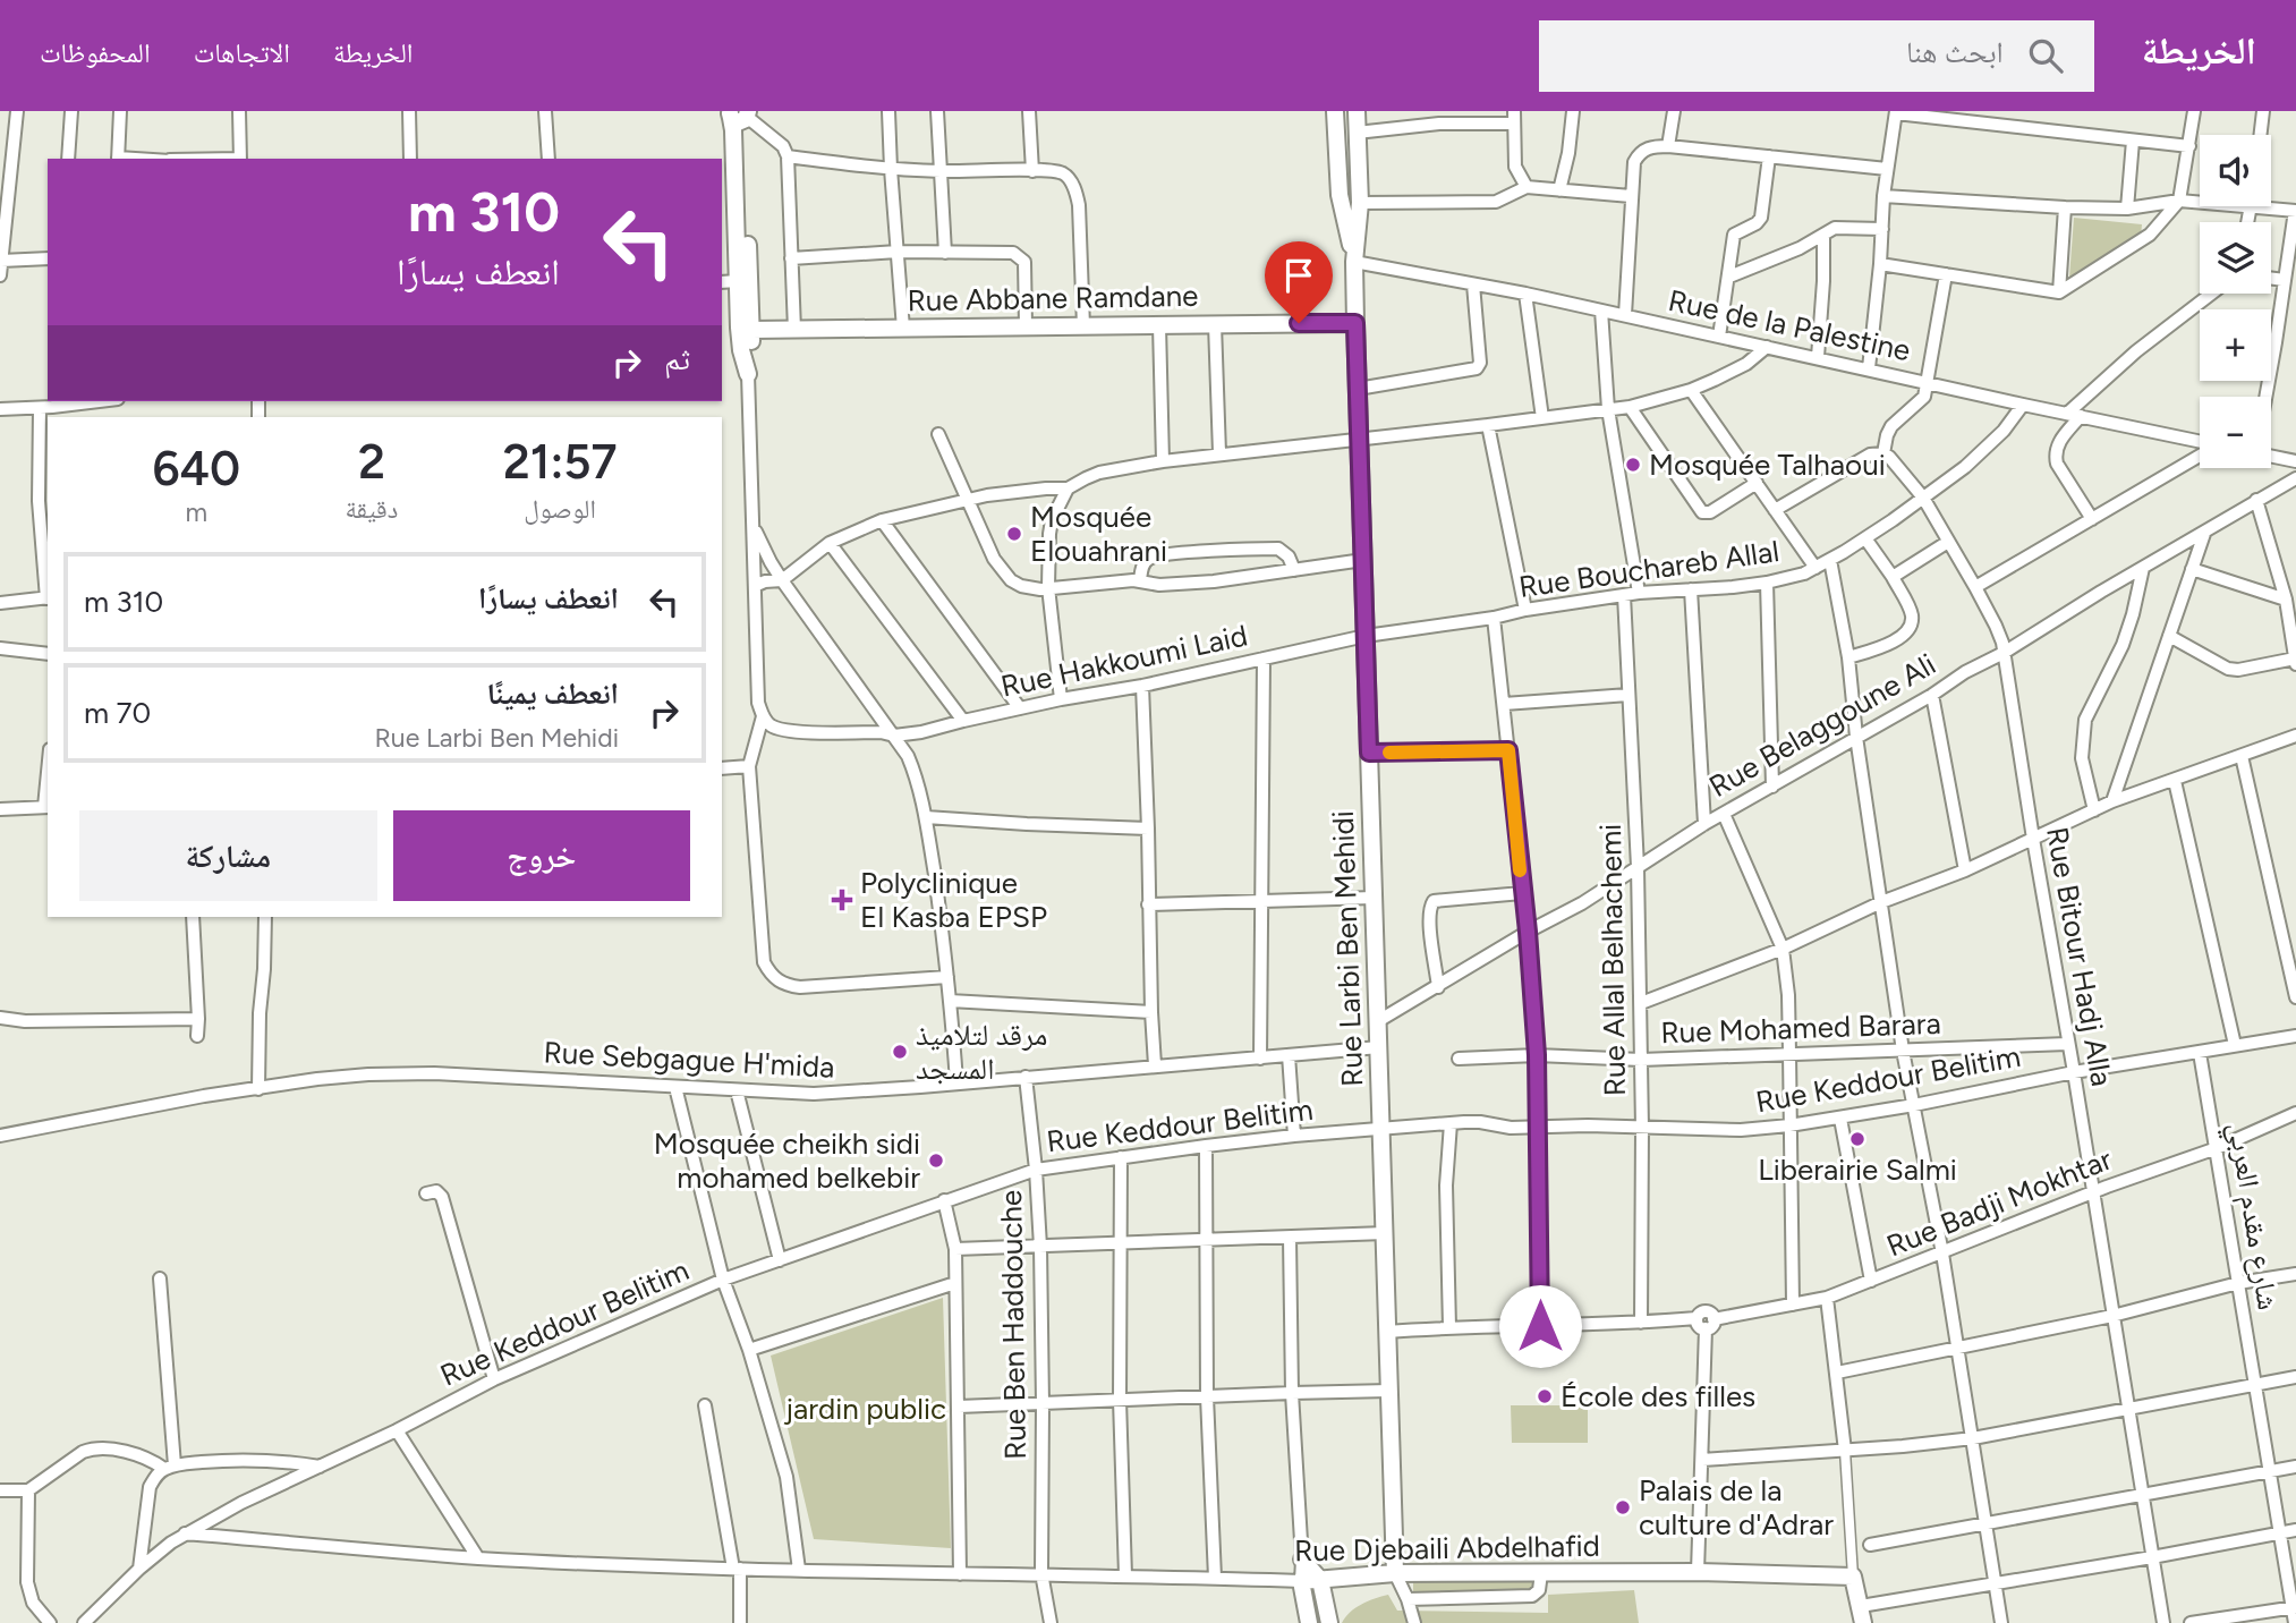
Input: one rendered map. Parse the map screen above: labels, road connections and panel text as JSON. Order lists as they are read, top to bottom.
{
  "streets": {
    "street": [
      "Rue Abbane Ramdane",
      "Rue de la Palestine",
      "Rue Bouchareb Allal",
      "Rue Hakkoumi Laid",
      "Rue Belaggoune Ali",
      "Rue Larbi Ben Mehidi",
      "Rue Bitour Hadj Alla",
      "Rue Allal Belhachemi",
      "Rue Mohamed Barara",
      "Rue Sebgague H'mida",
      "Rue Keddour Belitim",
      "Rue Badji Mokhtar",
      "شارع مقدم العربي",
      "Rue Ben Haddouche",
      "Rue Djebaili Abdelhafid"
    ]
  },
  "crossings": [
    ["Rue Abbane Ramdane", "Rue Larbi Ben Mehidi"],
    ["Rue de la Palestine", "Rue Bouchareb Allal"],
    ["Rue de la Palestine", "Rue Larbi Ben Mehidi"],
    ["Rue Bouchareb Allal", "Rue Hakkoumi Laid"],
    ["Rue Bouchareb Allal", "Rue Larbi Ben Mehidi"],
    ["Rue Bouchareb Allal", "Rue Bitour Hadj Alla"],
    ["Rue Bouchareb Allal", "Rue Allal Belhachemi"],
    ["Rue Hakkoumi Laid", "Rue Larbi Ben Mehidi"],
    ["Rue Belaggoune Ali", "Rue Larbi Ben Mehidi"],
    ["Rue Belaggoune Ali", "Rue Bitour Hadj Alla"],
    ["Rue Belaggoune Ali", "Rue Allal Belhachemi"],
    ["Rue Larbi Ben Mehidi", "Rue Sebgague H'mida"],
    ["Rue Larbi Ben Mehidi", "Rue Keddour Belitim"],
    ["Rue Larbi Ben Mehidi", "Rue Badji Mokhtar"],
    ["Rue Larbi Ben Mehidi", "Rue Djebaili Abdelhafid"],
    ["Rue Bitour Hadj Alla", "Rue Mohamed Barara"],
    ["Rue Bitour Hadj Alla", "Rue Keddour Belitim"],
    ["Rue Bitour Hadj Alla", "Rue Badji Mokhtar"],
    ["Rue Allal Belhachemi", "Rue Mohamed Barara"],
    ["Rue Allal Belhachemi", "Rue Keddour Belitim"],
    ["Rue Allal Belhachemi", "Rue Badji Mokhtar"],
    ["Rue Sebgague H'mida", "Rue Ben Haddouche"],
    ["Rue Keddour Belitim", "شارع مقدم العربي"],
    ["Rue Keddour Belitim", "Rue Ben Haddouche"],
    ["Rue Keddour Belitim", "Rue Djebaili Abdelhafid"],
    ["Rue Badji Mokhtar", "شارع مقدم العربي"],
    ["Rue Ben Haddouche", "Rue Djebaili Abdelhafid"]
  ],
  "parks": ["jardin public"],
  "places": {
    "other": [
      "Mosquée Talhaoui",
      "Mosquée Elouahrani",
      "مرقد لتلاميذ المسجد",
      "Liberairie Salmi",
      "Mosquée cheikh sidi mohamed belkebir",
      "École des filles",
      "Palais de la culture d'Adrar"
    ],
    "health": ["Polyclinique El Kasba EPSP"]
  },
  "page": {
    "header": "الخريطة",
    "search": "ابحث هنا",
    "nav": ["الخريطة", "الاتجاهات", "المحفوظات"],
    "map_buttons": ["+", "−"],
    "turn": ["310 m", "انعطف يسارًا"],
    "then": "ثم",
    "eta": [
      "21:57",
      "الوصول",
      "2",
      "دقيقة",
      "640",
      "m"
    ],
    "list": [
      {
        "name": "انعطف يسارًا",
        "value": "310 m"
      },
      {
        "name": "انعطف يمينًا",
        "note": "Rue Larbi Ben Mehidi",
        "value": "70 m"
      }
    ],
    "buttons": ["خروج", "مشاركة"]
  }
}
